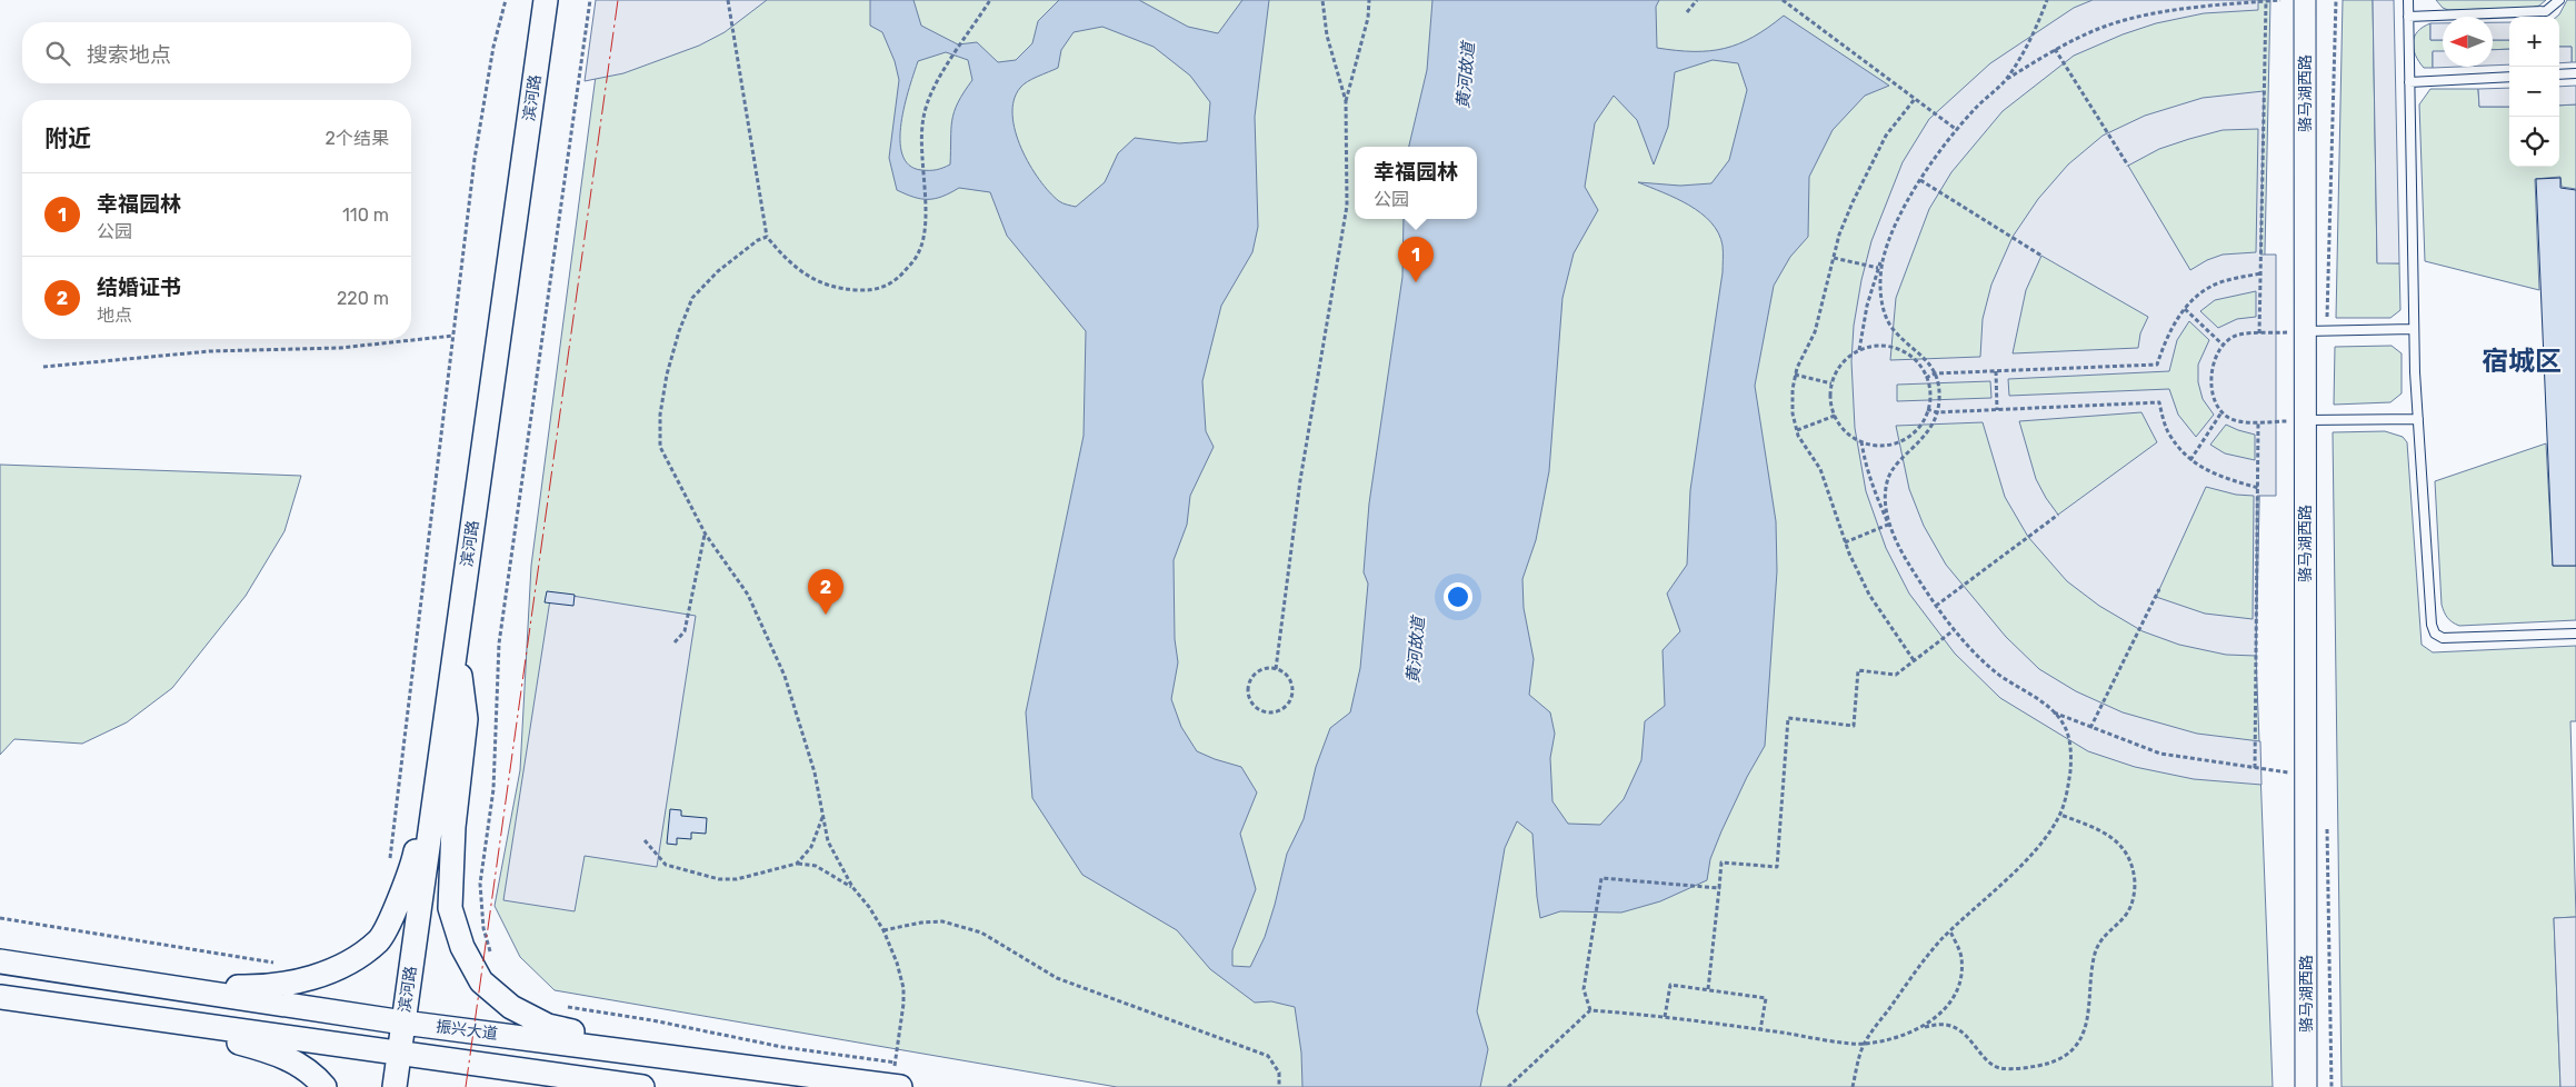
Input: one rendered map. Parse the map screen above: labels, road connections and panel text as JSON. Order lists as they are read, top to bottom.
{
  "streets": {
    "main road": ["滨河路", "振兴大道"],
    "street": ["骆马湖西路"]
  },
  "crossings": [
    ["滨河路", "振兴大道"]
  ],
  "districts": ["宿城区"],
  "water": ["黄河故道"],
  "north": "left",
  "page": {
    "map_buttons": ["+", "−"],
    "search": "搜索地点",
    "heading": ["附近", "2个结果"],
    "popup": ["幸福园林", "公园"],
    "list": [
      {
        "mark": "1",
        "name": "幸福园林",
        "note": "公园",
        "value": "110 m"
      },
      {
        "mark": "2",
        "name": "结婚证书",
        "note": "地点",
        "value": "220 m"
      }
    ],
    "pins": ["1", "2"]
  }
}
